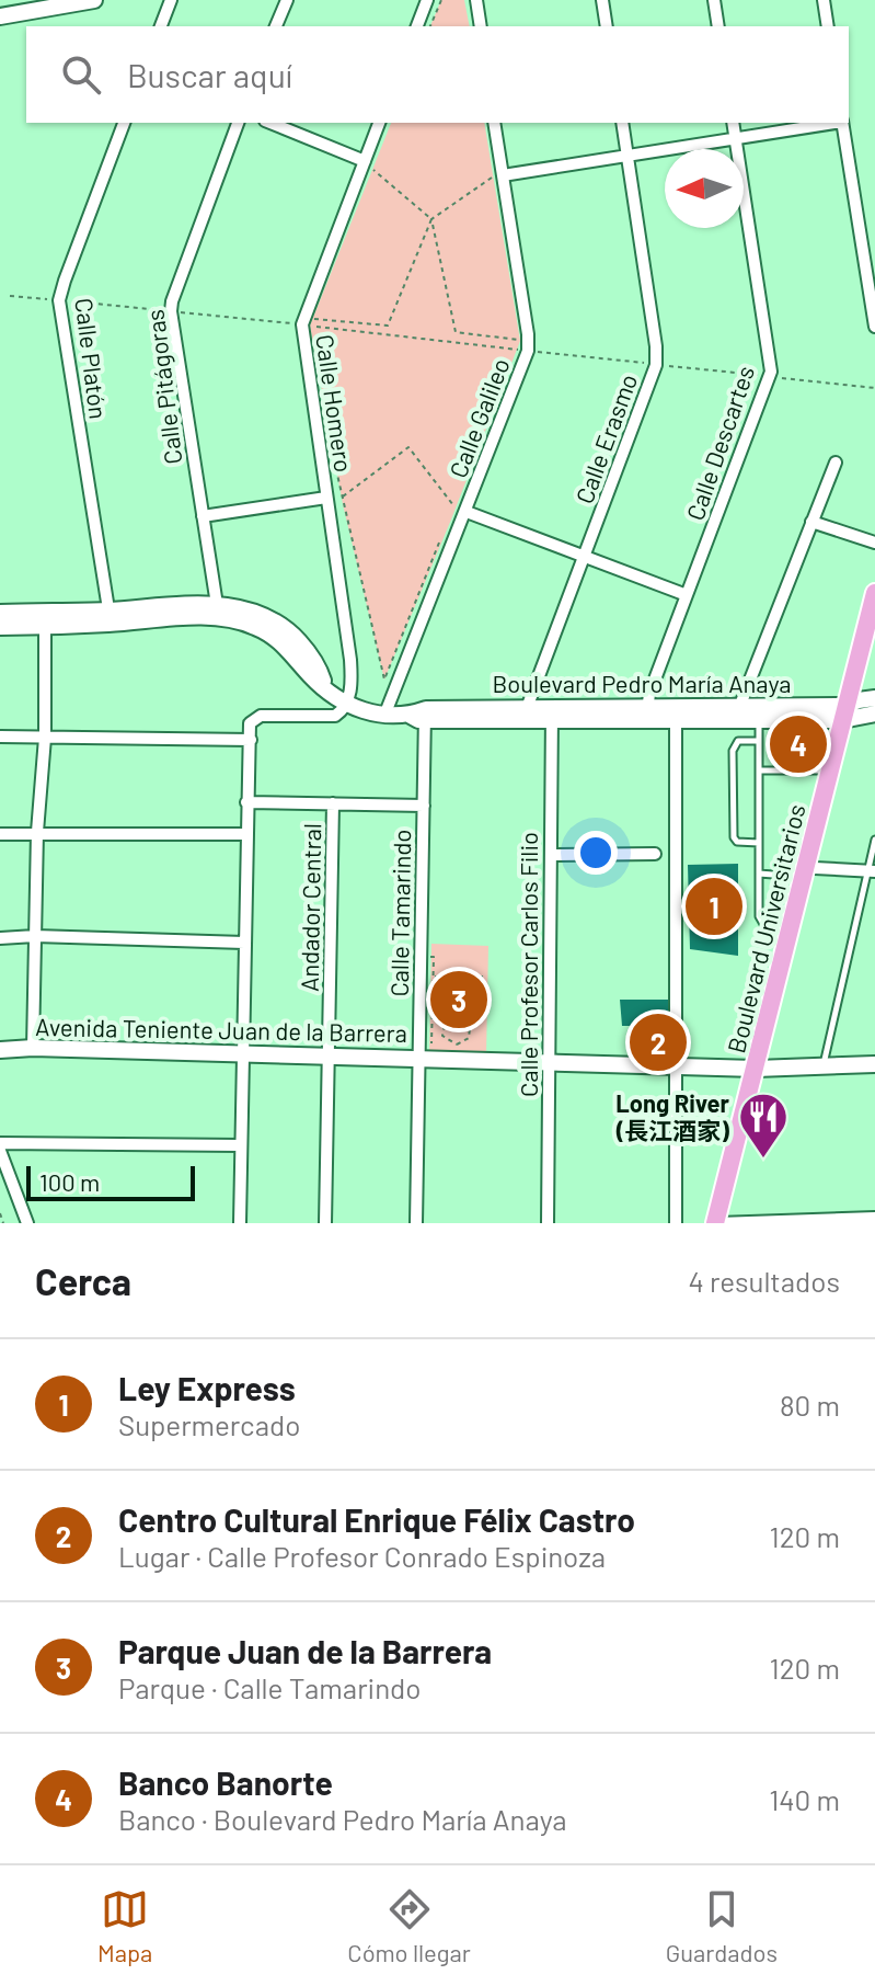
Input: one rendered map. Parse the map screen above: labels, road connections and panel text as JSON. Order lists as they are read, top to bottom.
{
  "streets": {
    "main road": ["Boulevard Universitarios"],
    "street": [
      "Calle Platón",
      "Calle Pitágoras",
      "Calle Homero",
      "Calle Galileo",
      "Calle Erasmo",
      "Calle Descartes",
      "Boulevard Pedro María Anaya",
      "Andador Central",
      "Calle Tamarindo",
      "Calle Profesor Carlos Filio",
      "Avenida Teniente Juan de la Barrera"
    ]
  },
  "crossings": [
    ["Calle Homero", "Boulevard Pedro María Anaya"],
    ["Calle Galileo", "Boulevard Pedro María Anaya"],
    ["Calle Erasmo", "Boulevard Pedro María Anaya"],
    ["Calle Descartes", "Boulevard Pedro María Anaya"],
    ["Boulevard Pedro María Anaya", "Calle Tamarindo"],
    ["Boulevard Pedro María Anaya", "Boulevard Universitarios"],
    ["Boulevard Pedro María Anaya", "Calle Profesor Carlos Filio"],
    ["Andador Central", "Avenida Teniente Juan de la Barrera"],
    ["Calle Tamarindo", "Avenida Teniente Juan de la Barrera"],
    ["Boulevard Universitarios", "Avenida Teniente Juan de la Barrera"],
    ["Calle Profesor Carlos Filio", "Avenida Teniente Juan de la Barrera"]
  ],
  "places": {
    "restaurant": ["Long River (長江酒家)"]
  },
  "scale_bar": "100 m",
  "north": "left",
  "page": {
    "search": "Buscar aquí",
    "pins": [
      "4",
      "1",
      "3",
      "2"
    ],
    "scale": "100 m",
    "heading": ["Cerca", "4 resultados"],
    "list": [
      {
        "mark": "1",
        "name": "Ley Express",
        "note": "Supermercado",
        "value": "80 m"
      },
      {
        "mark": "2",
        "name": "Centro Cultural Enrique Félix Castro",
        "note": "Lugar · Calle Profesor Conrado Espinoza",
        "value": "120 m"
      },
      {
        "mark": "3",
        "name": "Parque Juan de la Barrera",
        "note": "Parque · Calle Tamarindo",
        "value": "120 m"
      },
      {
        "mark": "4",
        "name": "Banco Banorte",
        "note": "Banco · Boulevard Pedro María Anaya",
        "value": "140 m"
      }
    ],
    "nav": ["Mapa", "Cómo llegar", "Guardados"]
  }
}
